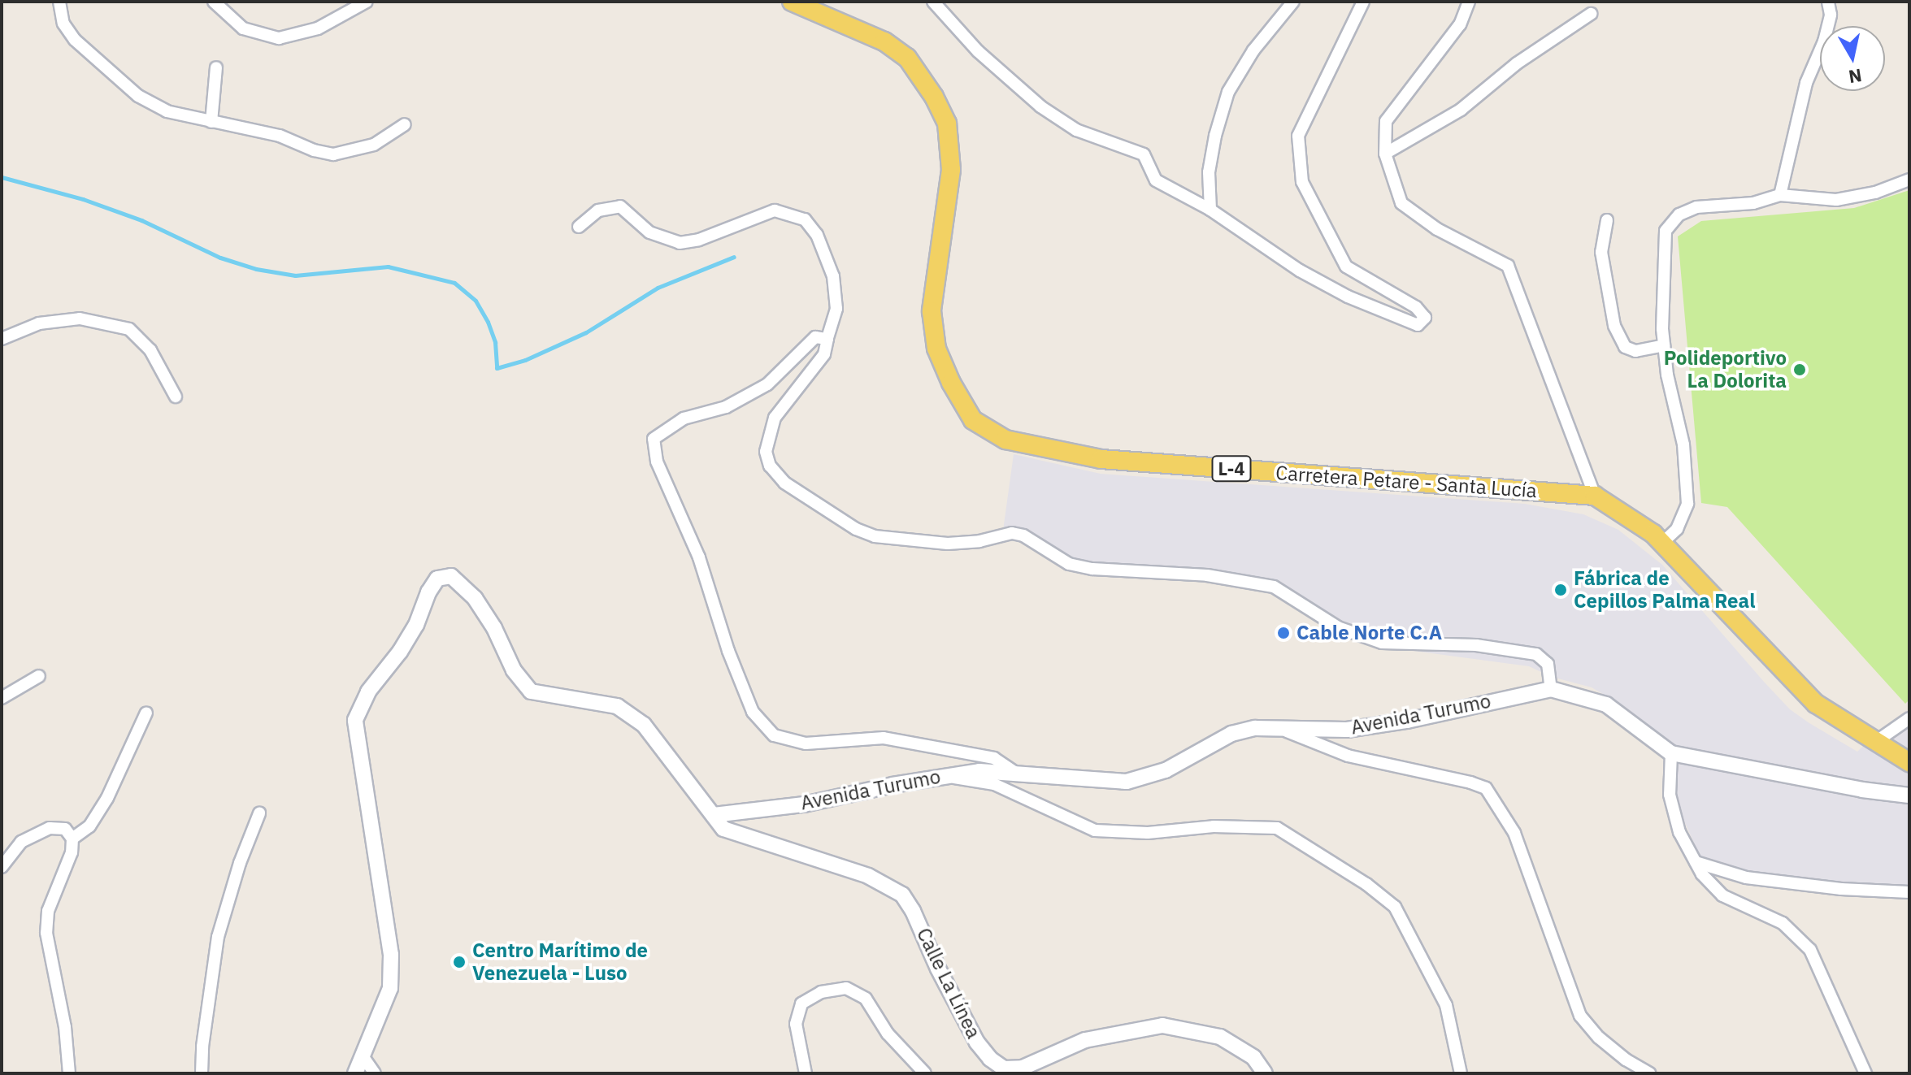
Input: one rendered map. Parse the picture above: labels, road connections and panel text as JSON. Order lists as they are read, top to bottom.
{
  "streets": {
    "main road": ["L-4", "Carretera Petare - Santa Lucía"],
    "street": ["Avenida Turumo", "Calle La Línea"]
  },
  "crossings": [
    ["Avenida Turumo", "Calle La Línea"]
  ],
  "places": [
    "Polideportivo La Dolorita",
    "Fábrica de Cepillos Palma Real",
    "Cable Norte C.A",
    "Centro Marítimo de Venezuela - Luso"
  ],
  "north": "bottom"
}
